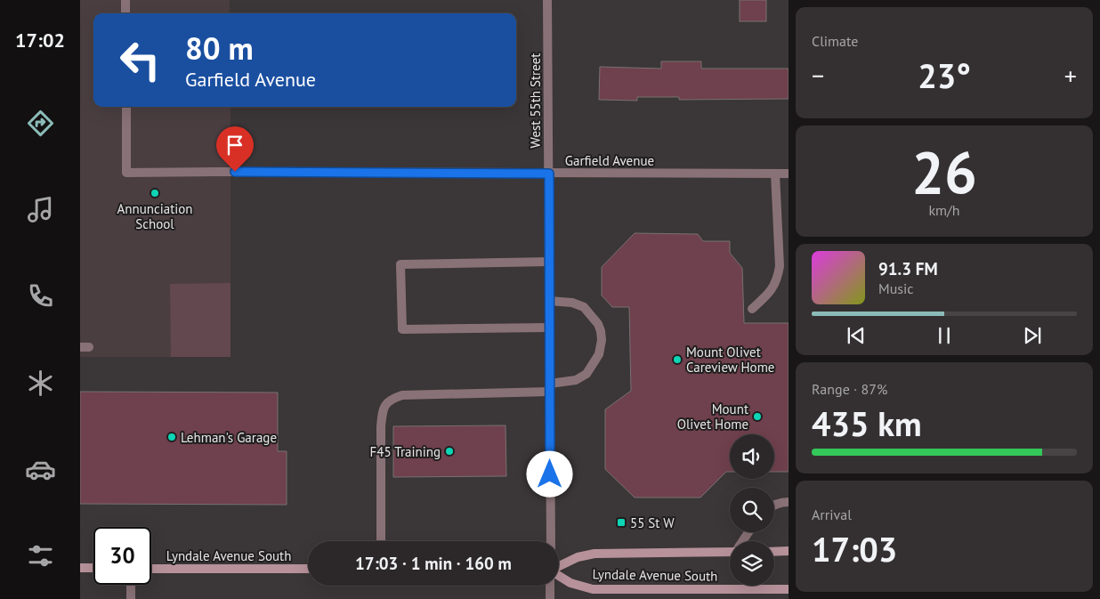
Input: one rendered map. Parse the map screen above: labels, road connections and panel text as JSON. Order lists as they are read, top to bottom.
{
  "streets": {
    "main road": ["Lyndale Avenue South"],
    "street": ["West 55th Street", "Garfield Avenue"]
  },
  "crossings": [
    ["West 55th Street", "Garfield Avenue"]
  ],
  "places": {
    "other": [
      "Annunciation School",
      "Mount Olivet Careview Home",
      "Mount Olivet Home",
      "Lehman's Garage",
      "F45 Training"
    ],
    "transit": ["55 St W"]
  },
  "page": {
    "tabs": "17:02",
    "tile": [
      "Climate",
      ["26", "km/h"],
      ["Range · 87%", "435 km"],
      ["Arrival", "17:03"]
    ],
    "turn": ["80 m", "Garfield Avenue"],
    "heat": ["−", "23°", "+"],
    "song": ["91.3 FM", "Music"],
    "limit": "30",
    "trip": "17:03 · 1 min · 160 m"
  }
}
